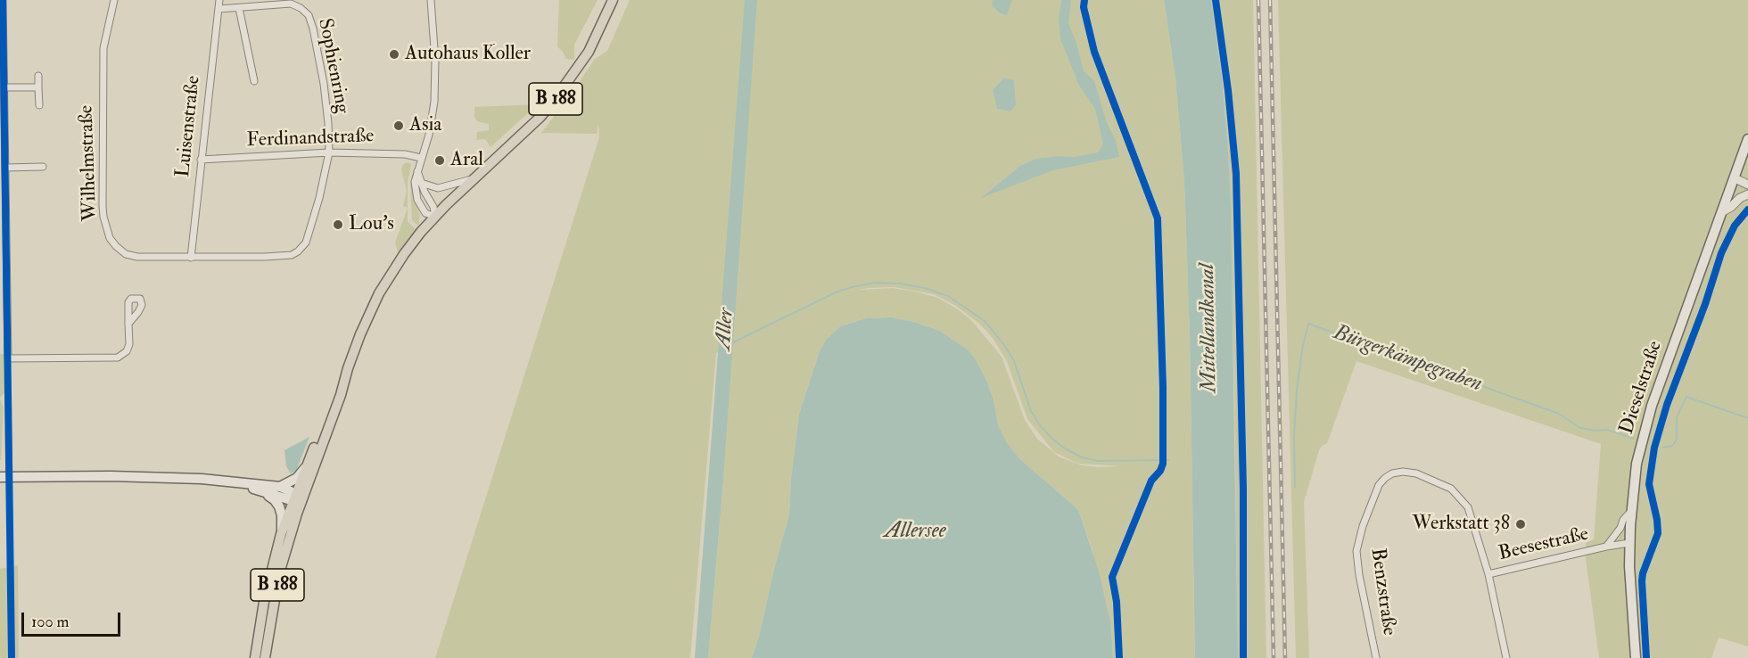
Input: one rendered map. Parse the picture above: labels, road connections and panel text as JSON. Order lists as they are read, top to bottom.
{
  "streets": {
    "main road": ["B 188", "Dieselstraße"],
    "street": [
      "Sophienring",
      "Luisenstraße",
      "Ferdinandstraße",
      "Wilhelmstraße",
      "Beesestraße",
      "Benzstraße"
    ]
  },
  "crossings": [
    ["Sophienring", "Luisenstraße"],
    ["Sophienring", "Ferdinandstraße"],
    ["Sophienring", "Wilhelmstraße"],
    ["Luisenstraße", "Ferdinandstraße"],
    ["Luisenstraße", "Wilhelmstraße"],
    ["Dieselstraße", "Beesestraße"],
    ["Beesestraße", "Benzstraße"]
  ],
  "water": [
    "Mittellandkanal",
    "Aller",
    "Bürgerkämpegraben",
    "Allersee"
  ],
  "places": [
    "Autohaus Koller",
    "Asia",
    "Aral",
    "Lou's",
    "Werkstatt 38"
  ],
  "scale_bar": "100 m"
}
